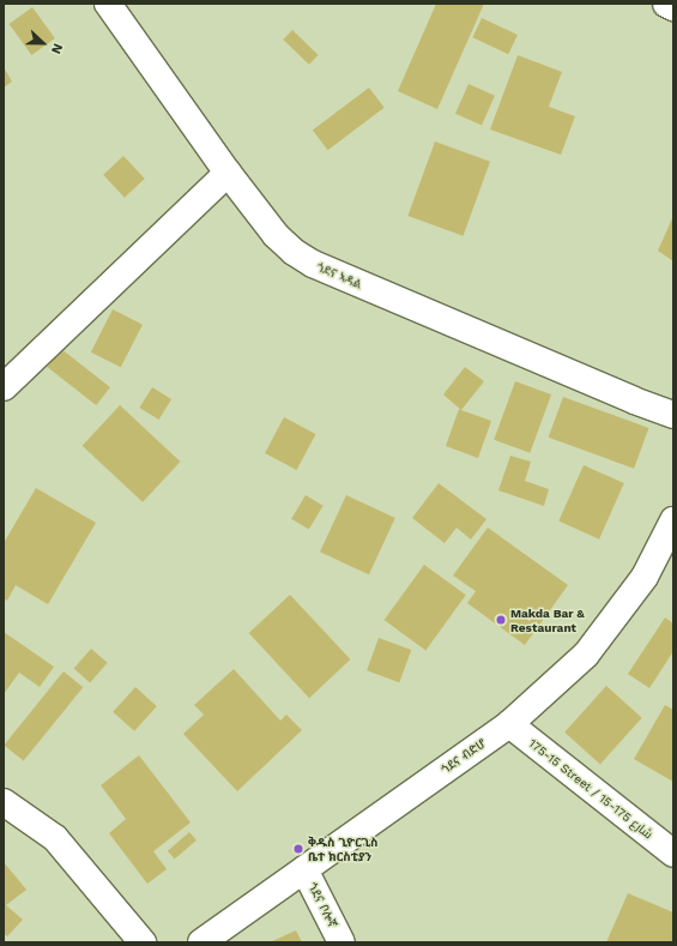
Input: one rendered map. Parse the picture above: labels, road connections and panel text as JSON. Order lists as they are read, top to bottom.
{
  "streets": {
    "street": [
      "ጎደና ኣዳል",
      "ጎደና ብድሆ",
      "175-15 Street / شارع 175-15",
      "ጎደና ቦሎኛ"
    ]
  },
  "crossings": [
    ["ጎደና ብድሆ", "175-15 Street / شارع 175-15"],
    ["ጎደና ብድሆ", "ጎደና ቦሎኛ"]
  ],
  "places": ["Makda Bar & Restaurant", "ቅዱስ ጊዮርጊስ ቤተ ክርስቲያን"],
  "north": "right"
}
